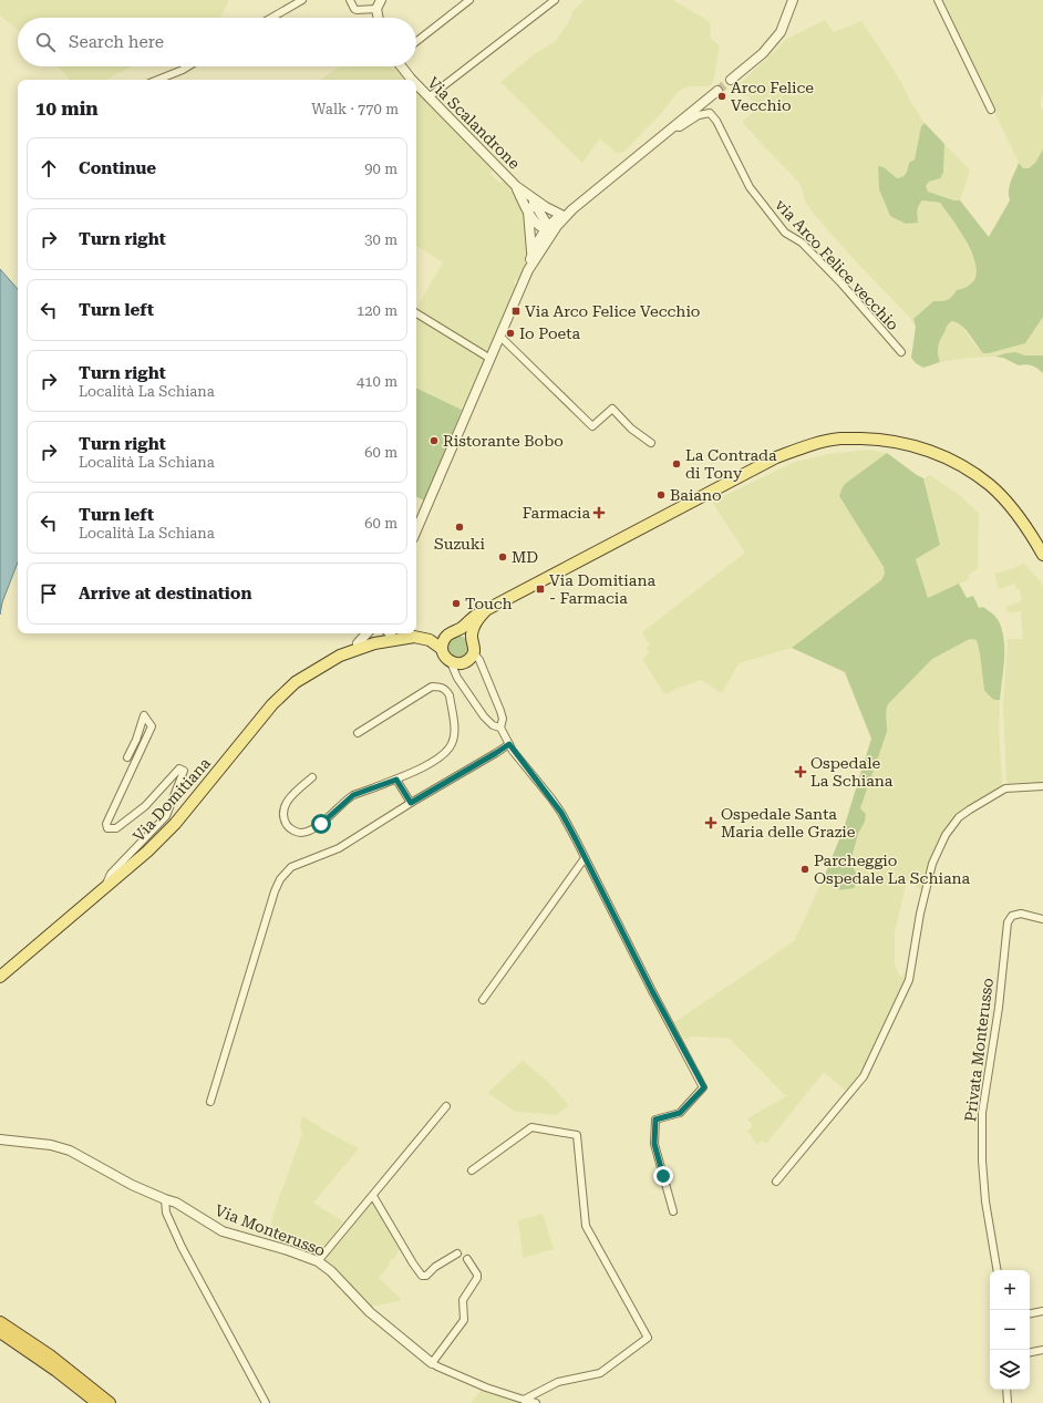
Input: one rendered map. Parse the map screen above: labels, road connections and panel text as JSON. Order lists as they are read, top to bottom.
{
  "streets": {
    "main road": ["Via Domitiana"],
    "street": [
      "Via Scalandrone",
      "via Arco Felice vecchio",
      "Privata Monterusso",
      "Via Monterusso"
    ]
  },
  "places": {
    "other": [
      "Arco Felice Vecchio",
      "Io Poeta",
      "Ristorante Bobo",
      "La Contrada di Tony",
      "Baiano",
      "Suzuki",
      "MD",
      "Touch",
      "Parcheggio Ospedale La Schiana"
    ],
    "transit": ["Via Arco Felice Vecchio", "Via Domitiana - Farmacia"],
    "health": ["Farmacia", "Ospedale La Schiana", "Ospedale Santa Maria delle Grazie"]
  },
  "page": {
    "search": "Search here",
    "heading": ["10 min", "Walk · 770 m"],
    "list": [
      ["Continue", "90 m"],
      ["Turn right", "30 m"],
      ["Turn left", "120 m"],
      ["Turn right", "Località La Schiana", "410 m"],
      ["Turn right", "Località La Schiana", "60 m"],
      ["Turn left", "Località La Schiana", "60 m"],
      "Arrive at destination"
    ],
    "map_buttons": ["+", "−"]
  }
}
